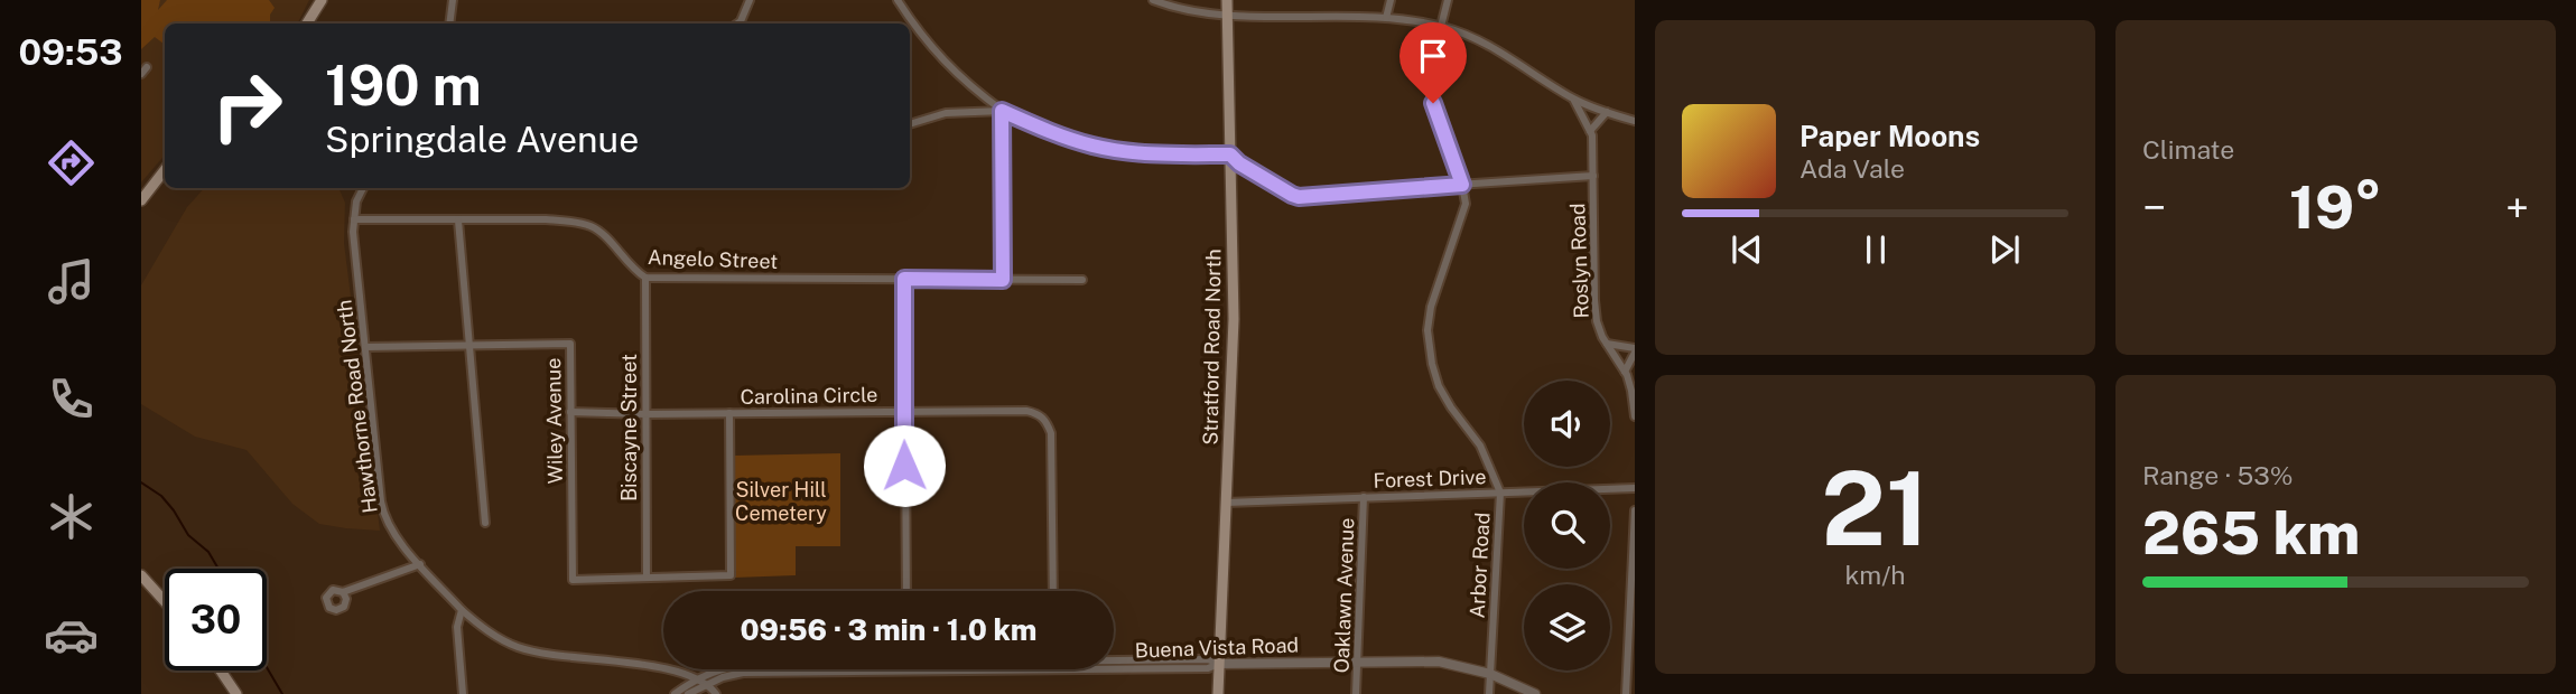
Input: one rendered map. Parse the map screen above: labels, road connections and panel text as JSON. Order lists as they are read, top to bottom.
{
  "streets": {
    "main road": ["Stratford Road North"],
    "street": [
      "Angelo Street",
      "Roslyn Road",
      "Carolina Circle",
      "Hawthorne Road North",
      "Wiley Avenue",
      "Biscayne Street",
      "Forest Drive",
      "Arbor Road",
      "Oaklawn Avenue",
      "Buena Vista Road"
    ]
  },
  "crossings": [
    ["Angelo Street", "Hawthorne Road North"],
    ["Angelo Street", "Biscayne Street"],
    ["Stratford Road North", "Forest Drive"],
    ["Stratford Road North", "Buena Vista Road"],
    ["Carolina Circle", "Wiley Avenue"],
    ["Carolina Circle", "Biscayne Street"],
    ["Hawthorne Road North", "Wiley Avenue"],
    ["Hawthorne Road North", "Buena Vista Road"],
    ["Wiley Avenue", "Biscayne Street"],
    ["Forest Drive", "Arbor Road"],
    ["Forest Drive", "Oaklawn Avenue"],
    ["Arbor Road", "Buena Vista Road"],
    ["Oaklawn Avenue", "Buena Vista Road"]
  ],
  "parks": ["Silver Hill Cemetery"],
  "page": {
    "tabs": "09:53",
    "tile": [
      "Climate",
      ["21", "km/h"],
      ["Range · 53%", "265 km"]
    ],
    "turn": ["190 m", "Springdale Avenue"],
    "song": ["Paper Moons", "Ada Vale"],
    "heat": ["−", "19°", "+"],
    "limit": "30",
    "trip": "09:56 · 3 min · 1.0 km"
  }
}
